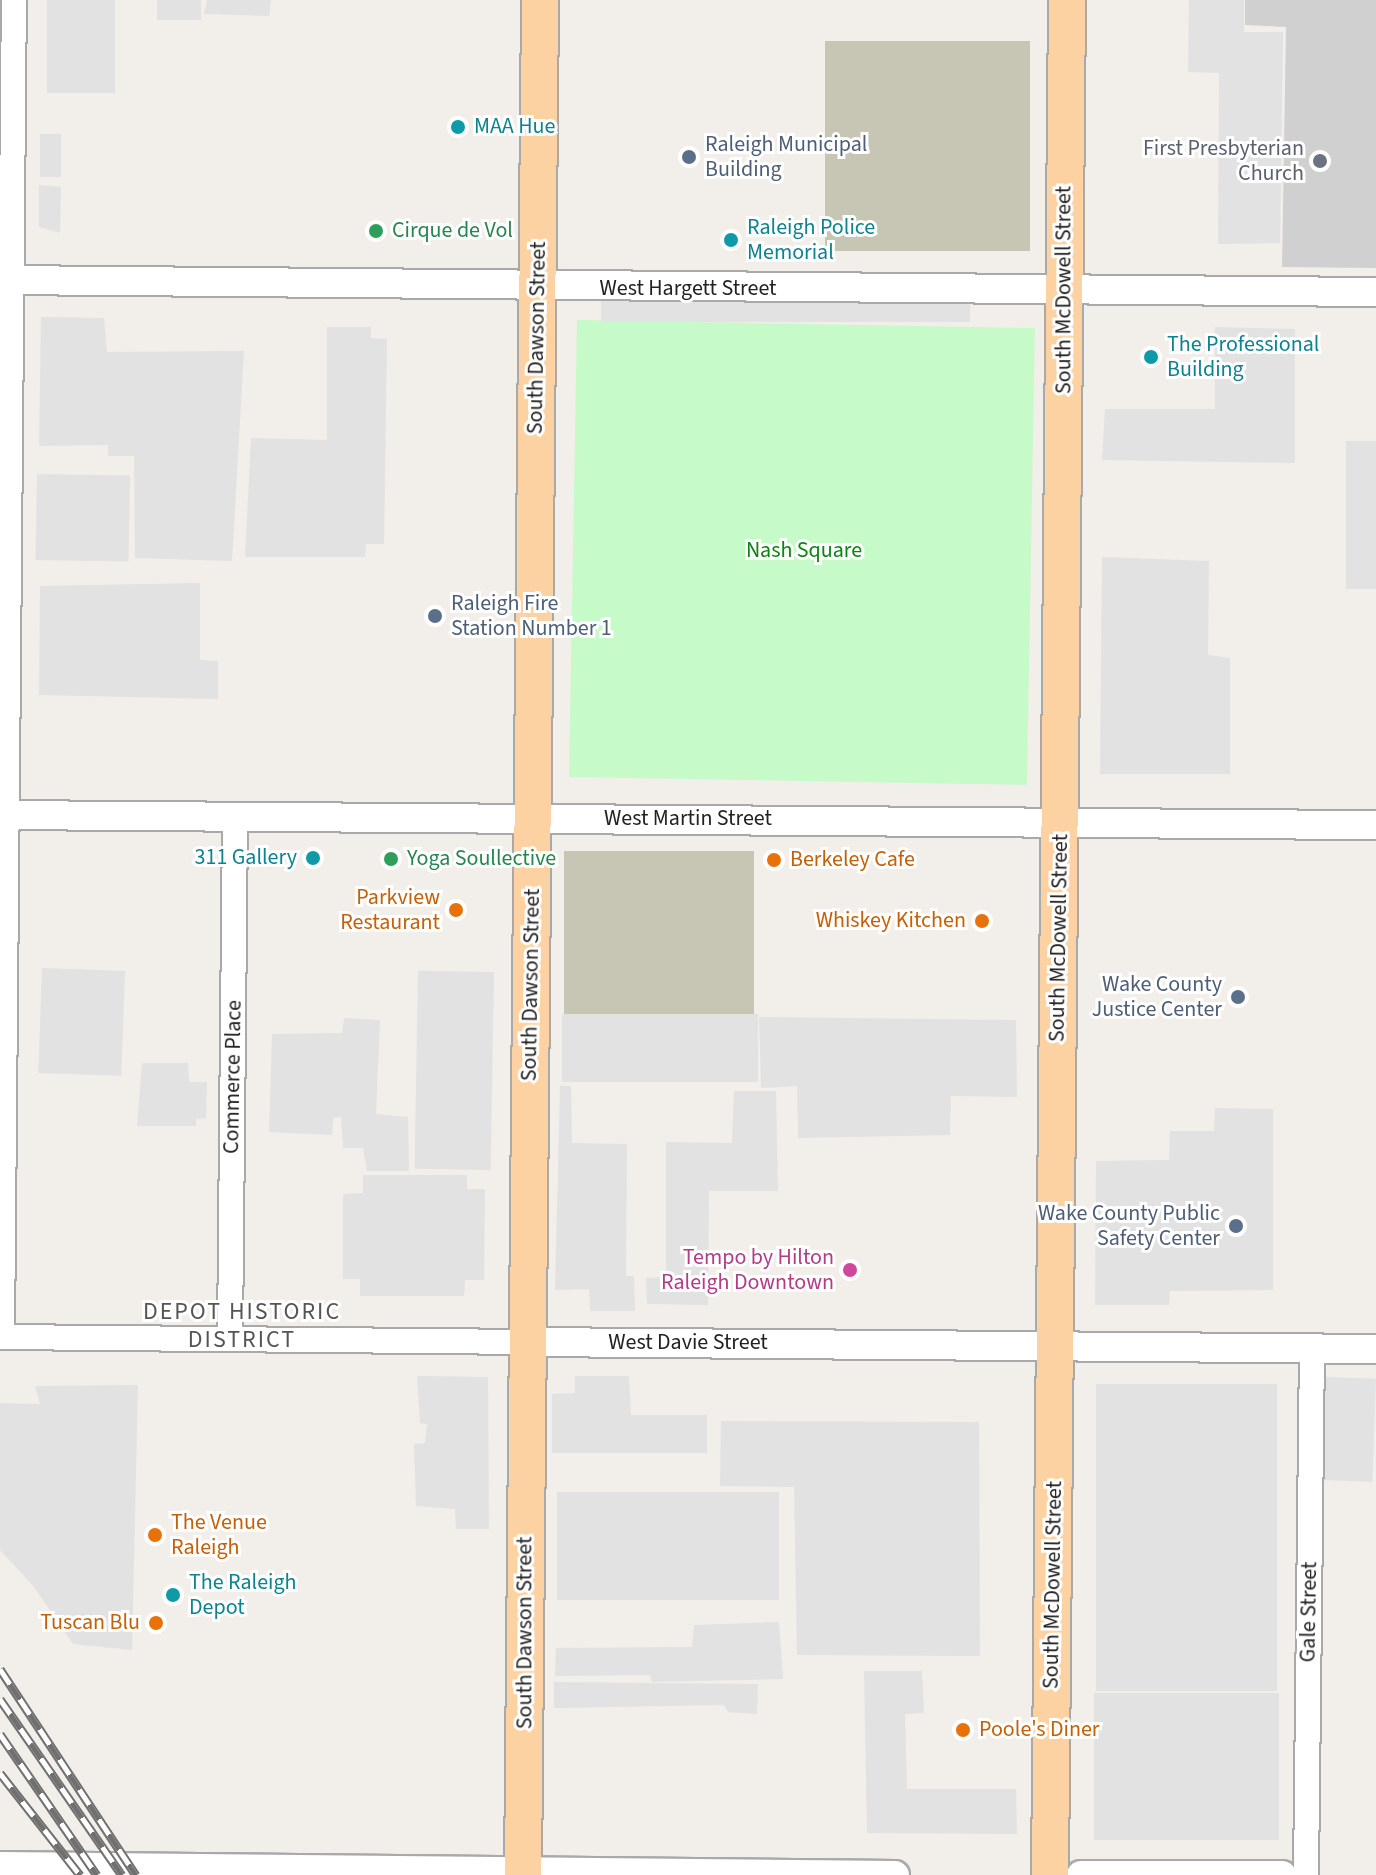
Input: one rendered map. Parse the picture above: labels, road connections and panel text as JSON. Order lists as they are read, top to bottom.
{
  "streets": {
    "main road": ["South McDowell Street", "South Dawson Street"],
    "street": [
      "West Hargett Street",
      "West Martin Street",
      "Commerce Place",
      "West Davie Street",
      "Gale Street"
    ]
  },
  "crossings": [
    ["West Hargett Street", "South McDowell Street"],
    ["West Hargett Street", "South Dawson Street"],
    ["South McDowell Street", "West Martin Street"],
    ["South McDowell Street", "West Davie Street"],
    ["South Dawson Street", "West Martin Street"],
    ["South Dawson Street", "West Davie Street"],
    ["West Martin Street", "Commerce Place"],
    ["Commerce Place", "West Davie Street"],
    ["West Davie Street", "Gale Street"]
  ],
  "districts": ["DEPOT HISTORIC DISTRICT"],
  "parks": ["Nash Square"],
  "places": [
    "MAA Hue",
    "Raleigh Municipal Building",
    "First Presbyterian Church",
    "Cirque de Vol",
    "Raleigh Police Memorial",
    "The Professional Building",
    "Raleigh Fire Station Number 1",
    "311 Gallery",
    "Yoga Soullective",
    "Berkeley Cafe",
    "Parkview Restaurant",
    "Whiskey Kitchen",
    "Wake County Justice Center",
    "Wake County Public Safety Center",
    "Tempo by Hilton Raleigh Downtown",
    "The Venue Raleigh",
    "The Raleigh Depot",
    "Tuscan Blu",
    "Poole's Diner"
  ]
}
